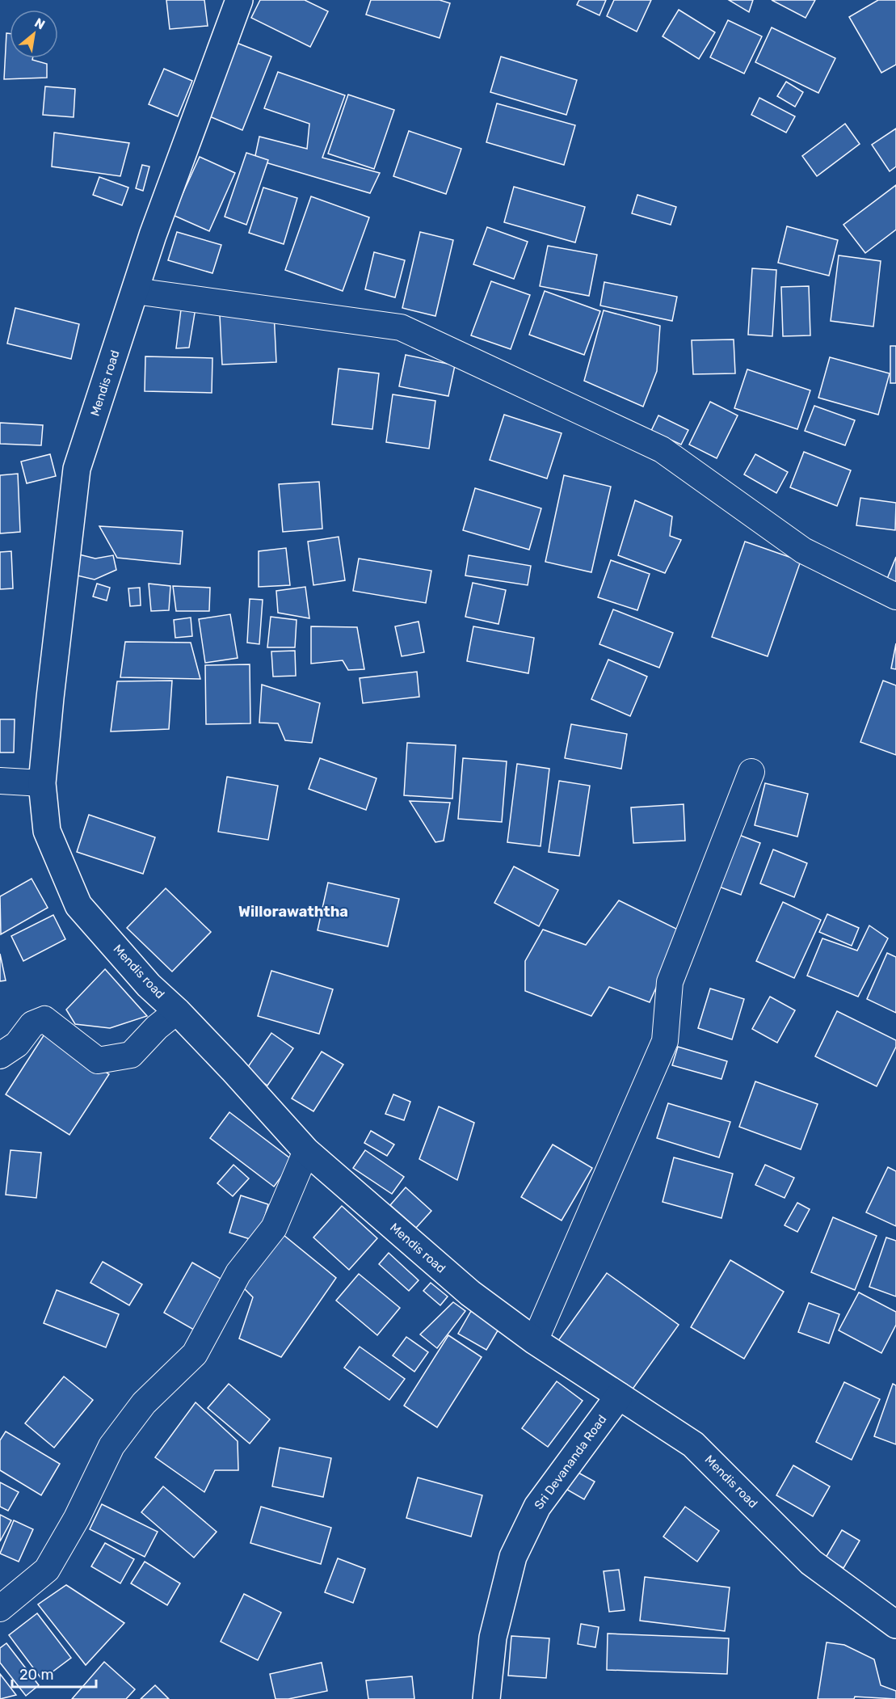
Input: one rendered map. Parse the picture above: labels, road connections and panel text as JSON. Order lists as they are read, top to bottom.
{
  "streets": {
    "street": ["Mendis road", "Sri Devananda Road"]
  },
  "crossings": [
    ["Mendis road", "Sri Devananda Road"]
  ],
  "districts": ["Willorawaththa"],
  "scale_bar": "20 m",
  "north": "top right"
}
